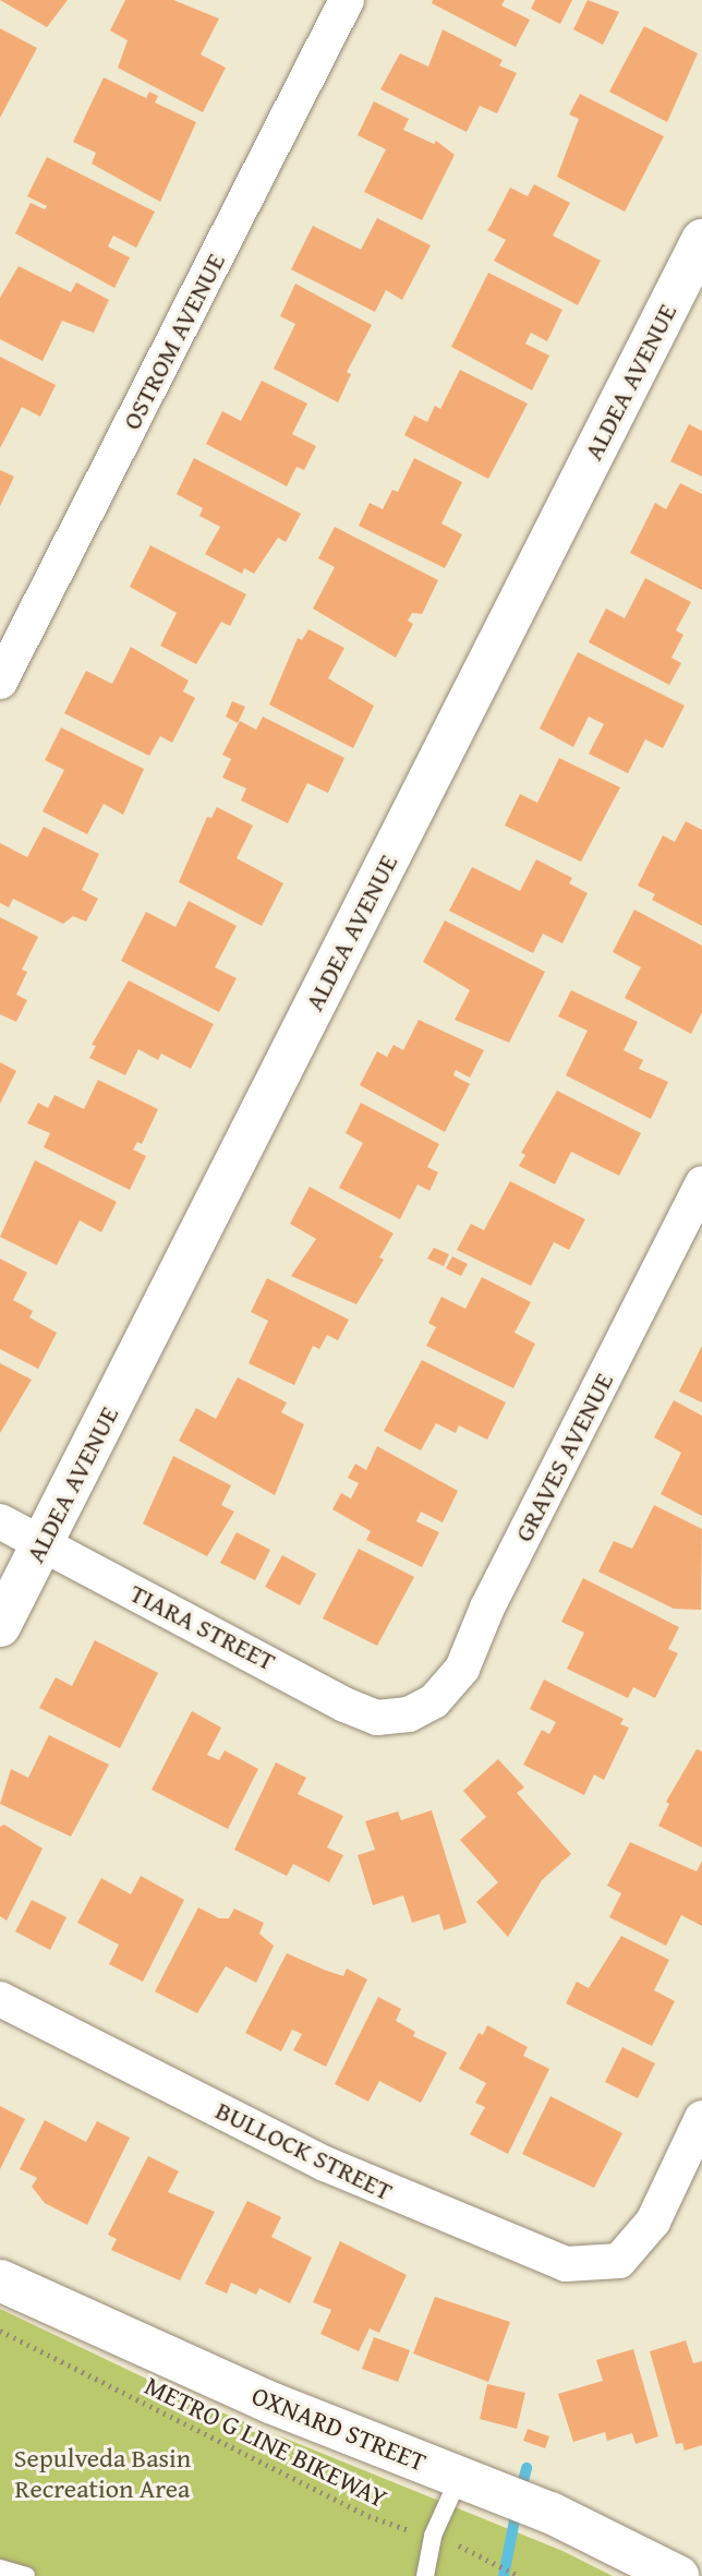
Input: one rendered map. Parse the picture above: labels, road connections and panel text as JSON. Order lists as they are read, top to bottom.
{
  "streets": {
    "street": [
      "OSTROM AVENUE",
      "ALDEA AVENUE",
      "GRAVES AVENUE",
      "TIARA STREET",
      "BULLOCK STREET",
      "OXNARD STREET"
    ],
    "path": ["METRO G LINE BIKEWAY"]
  },
  "crossings": [
    ["ALDEA AVENUE", "TIARA STREET"],
    ["GRAVES AVENUE", "TIARA STREET"]
  ],
  "parks": ["Sepulveda Basin Recreation Area"]
}
